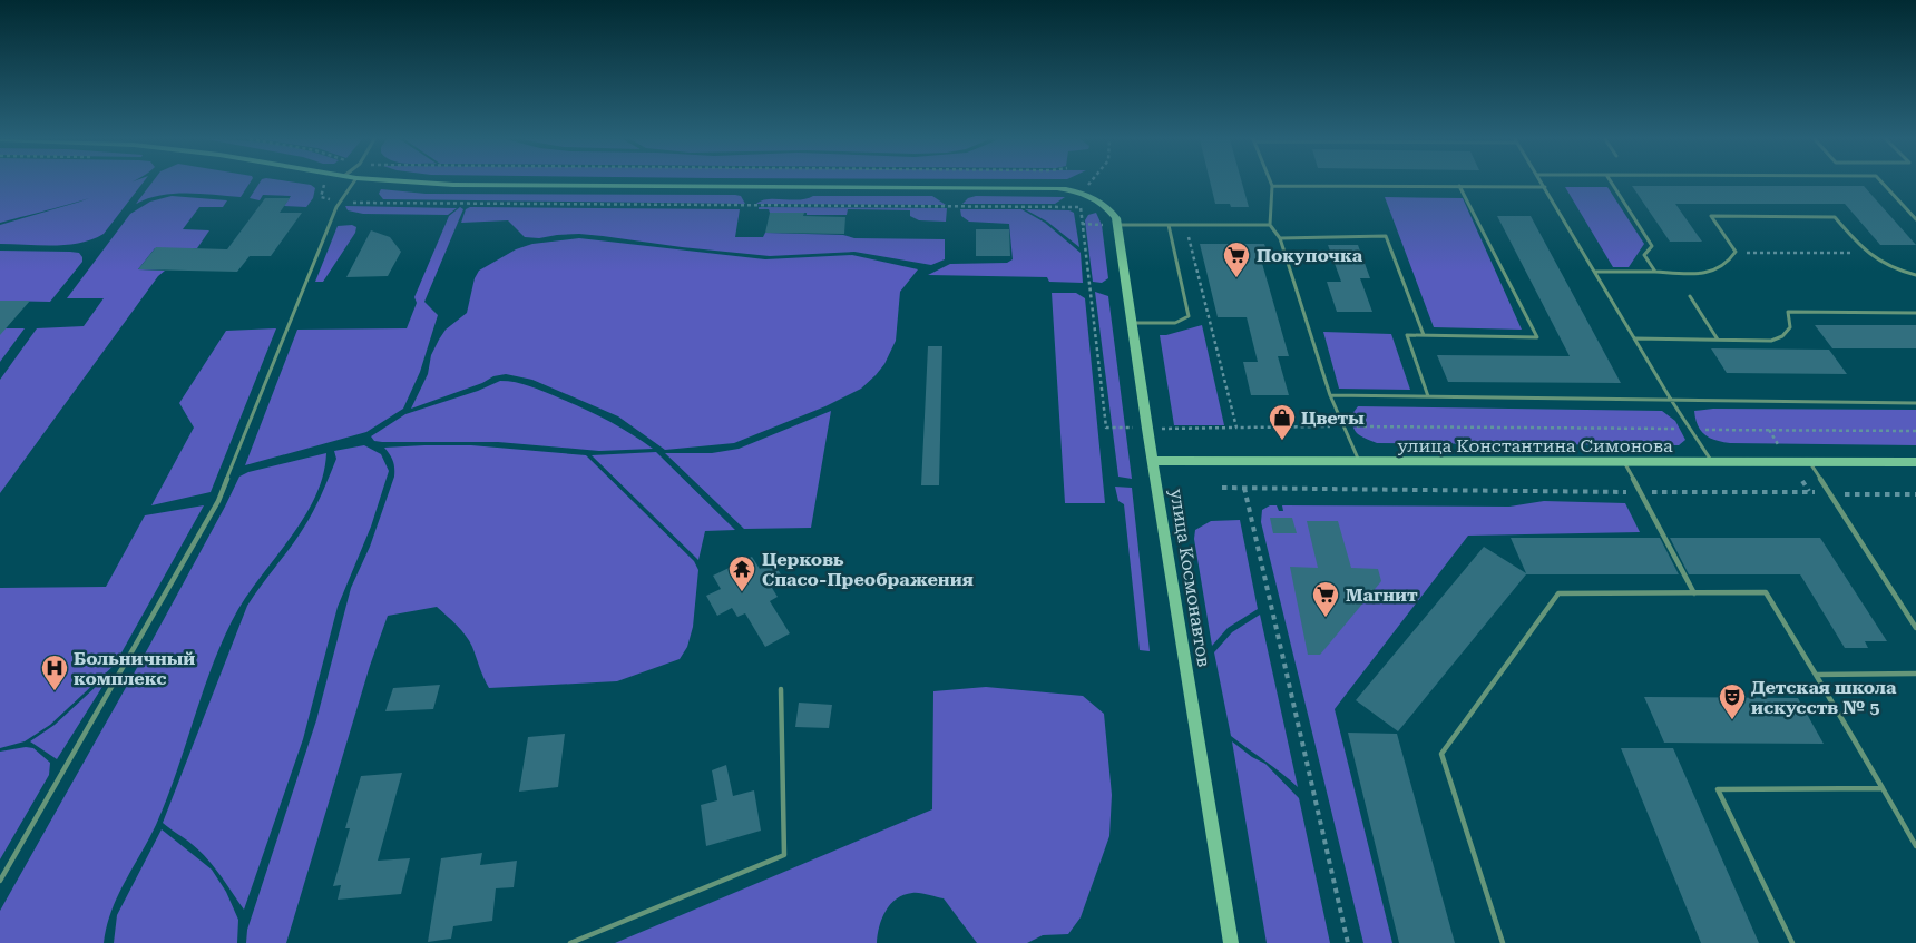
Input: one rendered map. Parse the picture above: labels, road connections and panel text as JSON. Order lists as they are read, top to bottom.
{
  "streets": {
    "main road": ["улица Константина Симонова", "улица Космонавтов"]
  },
  "crossings": [
    ["улица Константина Симонова", "улица Космонавтов"]
  ],
  "places": {
    "supermarket": ["Покупочка", "Магнит"],
    "shop": ["Цветы"],
    "temple": ["Церковь Спасо-Преображения"],
    "hospital": ["Больничный комплекс"],
    "theatre": ["Детская школа искусств № 5"]
  }
}
